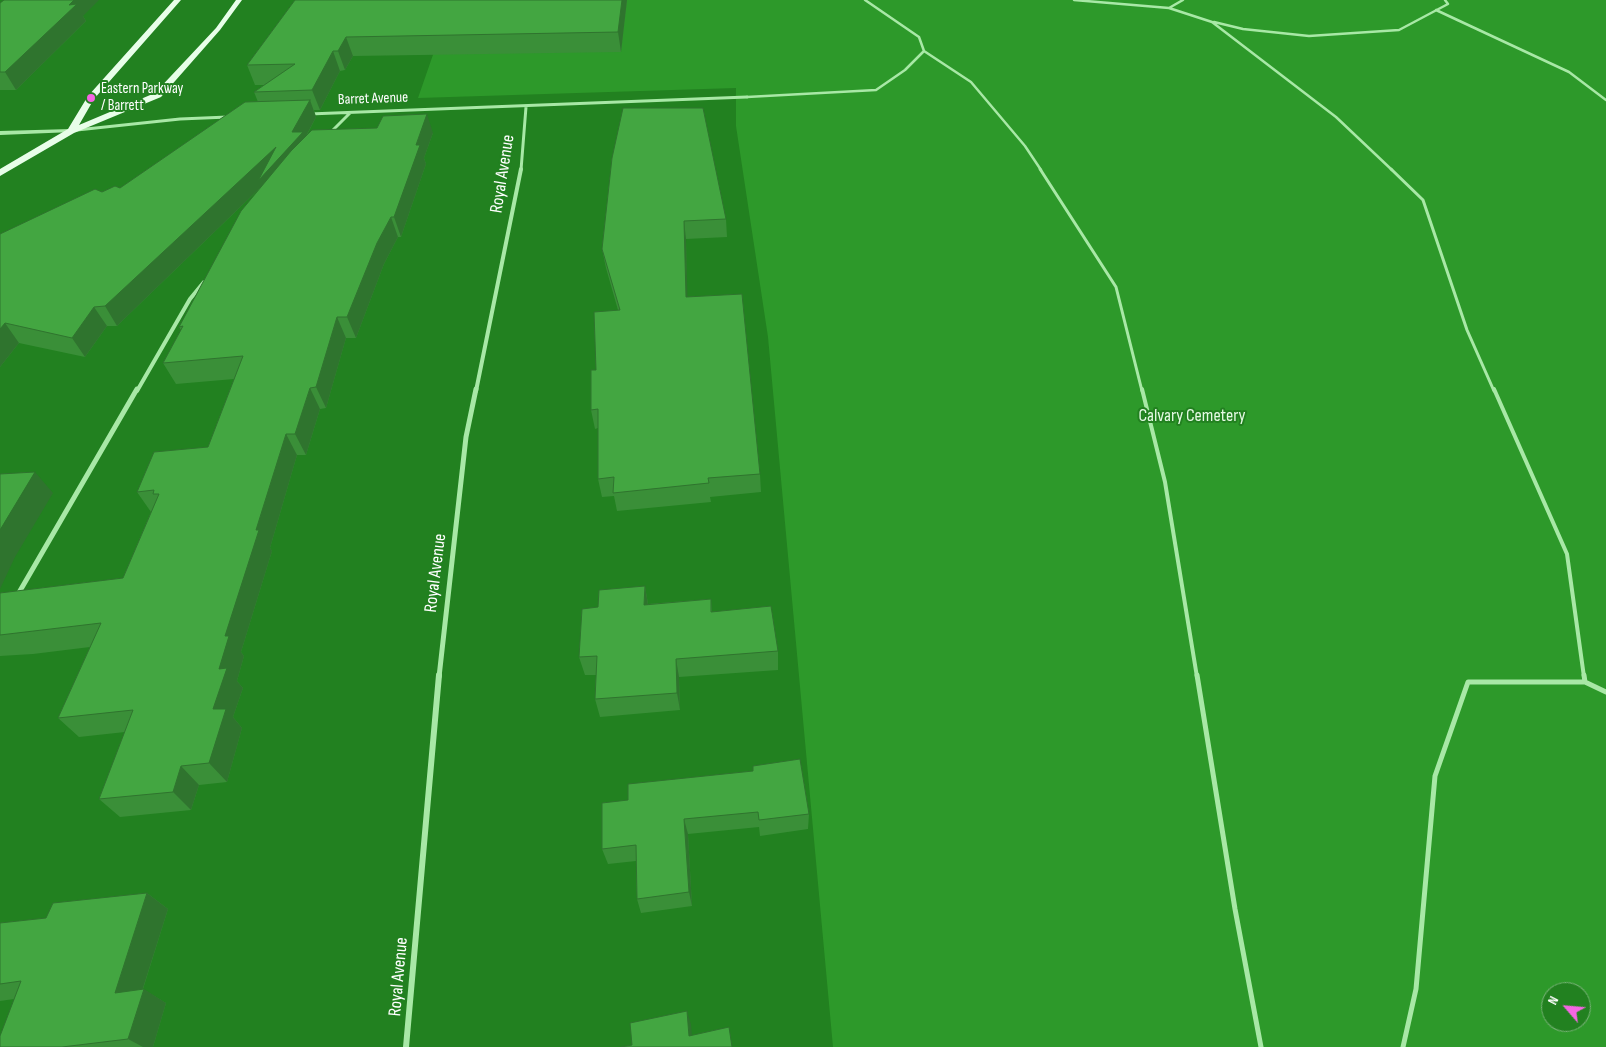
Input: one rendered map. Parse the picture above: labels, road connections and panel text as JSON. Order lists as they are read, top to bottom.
{
  "streets": {
    "street": ["Barret Avenue", "Royal Avenue"]
  },
  "crossings": [
    ["Barret Avenue", "Royal Avenue"]
  ],
  "parks": ["Calvary Cemetery"],
  "places": ["Eastern Parkway / Barrett"],
  "north": "top left"
}
